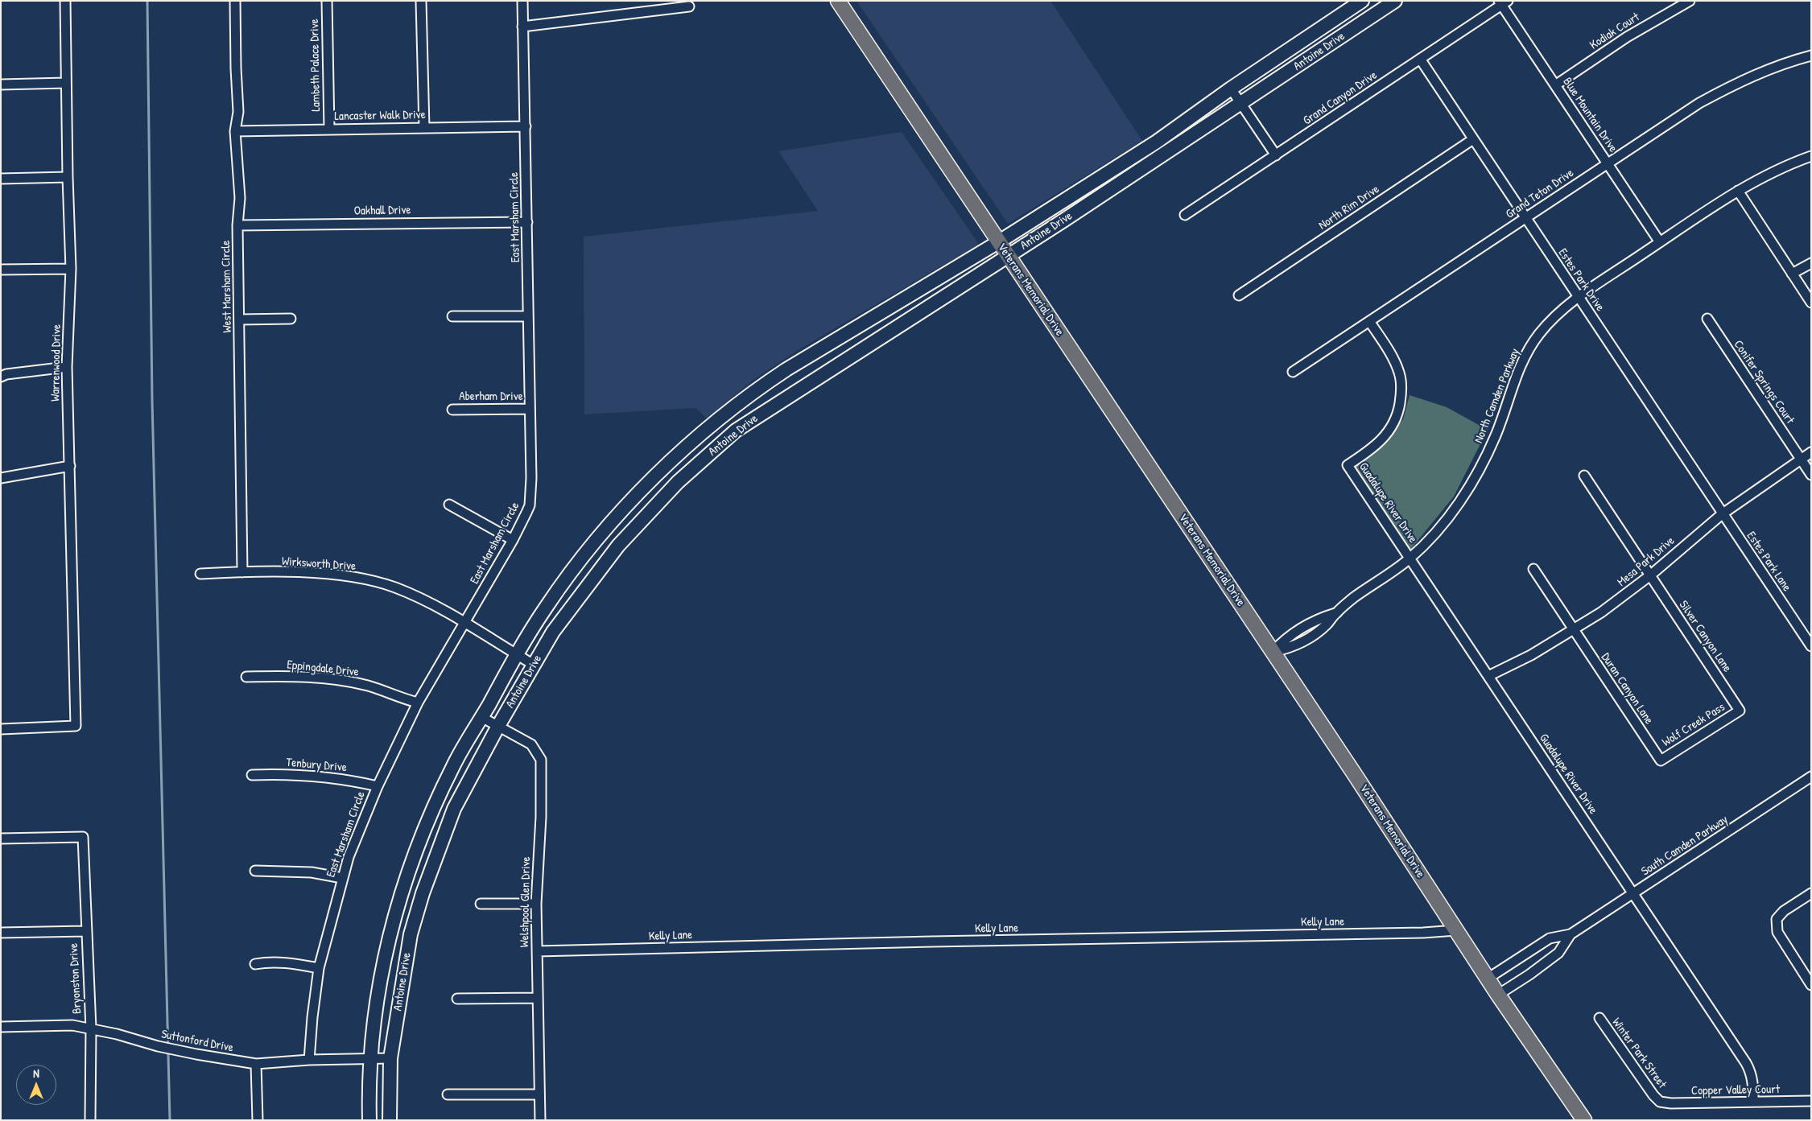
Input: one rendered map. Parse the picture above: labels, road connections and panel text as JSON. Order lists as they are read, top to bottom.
{
  "streets": {
    "main road": ["Antoine Drive", "Veterans Memorial Drive"],
    "street": [
      "Kodiak Court",
      "Lambeth Palace Drive",
      "Grand Canyon Drive",
      "Blue Mountain Drive",
      "Lancaster Walk Drive",
      "Grand Teton Drive",
      "North Rim Drive",
      "Oakhall Drive",
      "East Marsham Circle",
      "Estes Park Drive",
      "West Marsham Circle",
      "Warrenwood Drive",
      "Conifer Springs Court",
      "North Camden Parkway",
      "Aberham Drive",
      "Guadalupe River Drive",
      "Mesa Park Drive",
      "Estes Park Lane",
      "Wirksworth Drive",
      "Silver Canyon Lane",
      "Eppingdale Drive",
      "Duran Canyon Lane",
      "Wolf Creek Pass",
      "Tenbury Drive",
      "South Camden Parkway",
      "Welshpool Glen Drive",
      "Kelly Lane",
      "Bryonston Drive",
      "Suttonford Drive",
      "Winter Park Street",
      "Copper Valley Court"
    ]
  },
  "crossings": [
    ["Kodiak Court", "Blue Mountain Drive"],
    ["Antoine Drive", "Veterans Memorial Drive"],
    ["Antoine Drive", "Wirksworth Drive"],
    ["Antoine Drive", "Welshpool Glen Drive"],
    ["Antoine Drive", "Suttonford Drive"],
    ["Lambeth Palace Drive", "Lancaster Walk Drive"],
    ["Grand Canyon Drive", "Blue Mountain Drive"],
    ["Grand Canyon Drive", "Estes Park Drive"],
    ["Blue Mountain Drive", "Grand Teton Drive"],
    ["Blue Mountain Drive", "North Camden Parkway"],
    ["Lancaster Walk Drive", "East Marsham Circle"],
    ["Lancaster Walk Drive", "West Marsham Circle"],
    ["Grand Teton Drive", "Estes Park Drive"],
    ["Grand Teton Drive", "Guadalupe River Drive"],
    ["North Rim Drive", "Estes Park Drive"],
    ["Oakhall Drive", "East Marsham Circle"],
    ["Oakhall Drive", "West Marsham Circle"],
    ["East Marsham Circle", "Aberham Drive"],
    ["East Marsham Circle", "Wirksworth Drive"],
    ["East Marsham Circle", "Eppingdale Drive"],
    ["East Marsham Circle", "Tenbury Drive"],
    ["East Marsham Circle", "Suttonford Drive"],
    ["Estes Park Drive", "North Camden Parkway"],
    ["Estes Park Drive", "Mesa Park Drive"],
    ["Estes Park Drive", "Estes Park Lane"],
    ["West Marsham Circle", "Wirksworth Drive"],
    ["Veterans Memorial Drive", "North Camden Parkway"],
    ["Veterans Memorial Drive", "South Camden Parkway"],
    ["Veterans Memorial Drive", "Kelly Lane"],
    ["Conifer Springs Court", "Mesa Park Drive"],
    ["North Camden Parkway", "Guadalupe River Drive"],
    ["Guadalupe River Drive", "Mesa Park Drive"],
    ["Guadalupe River Drive", "South Camden Parkway"],
    ["Guadalupe River Drive", "Copper Valley Court"],
    ["Mesa Park Drive", "Estes Park Lane"],
    ["Mesa Park Drive", "Silver Canyon Lane"],
    ["Mesa Park Drive", "Duran Canyon Lane"],
    ["Silver Canyon Lane", "Wolf Creek Pass"],
    ["Duran Canyon Lane", "Wolf Creek Pass"],
    ["Welshpool Glen Drive", "Kelly Lane"],
    ["Bryonston Drive", "Suttonford Drive"],
    ["Winter Park Street", "Copper Valley Court"]
  ],
  "north": "top"
}
